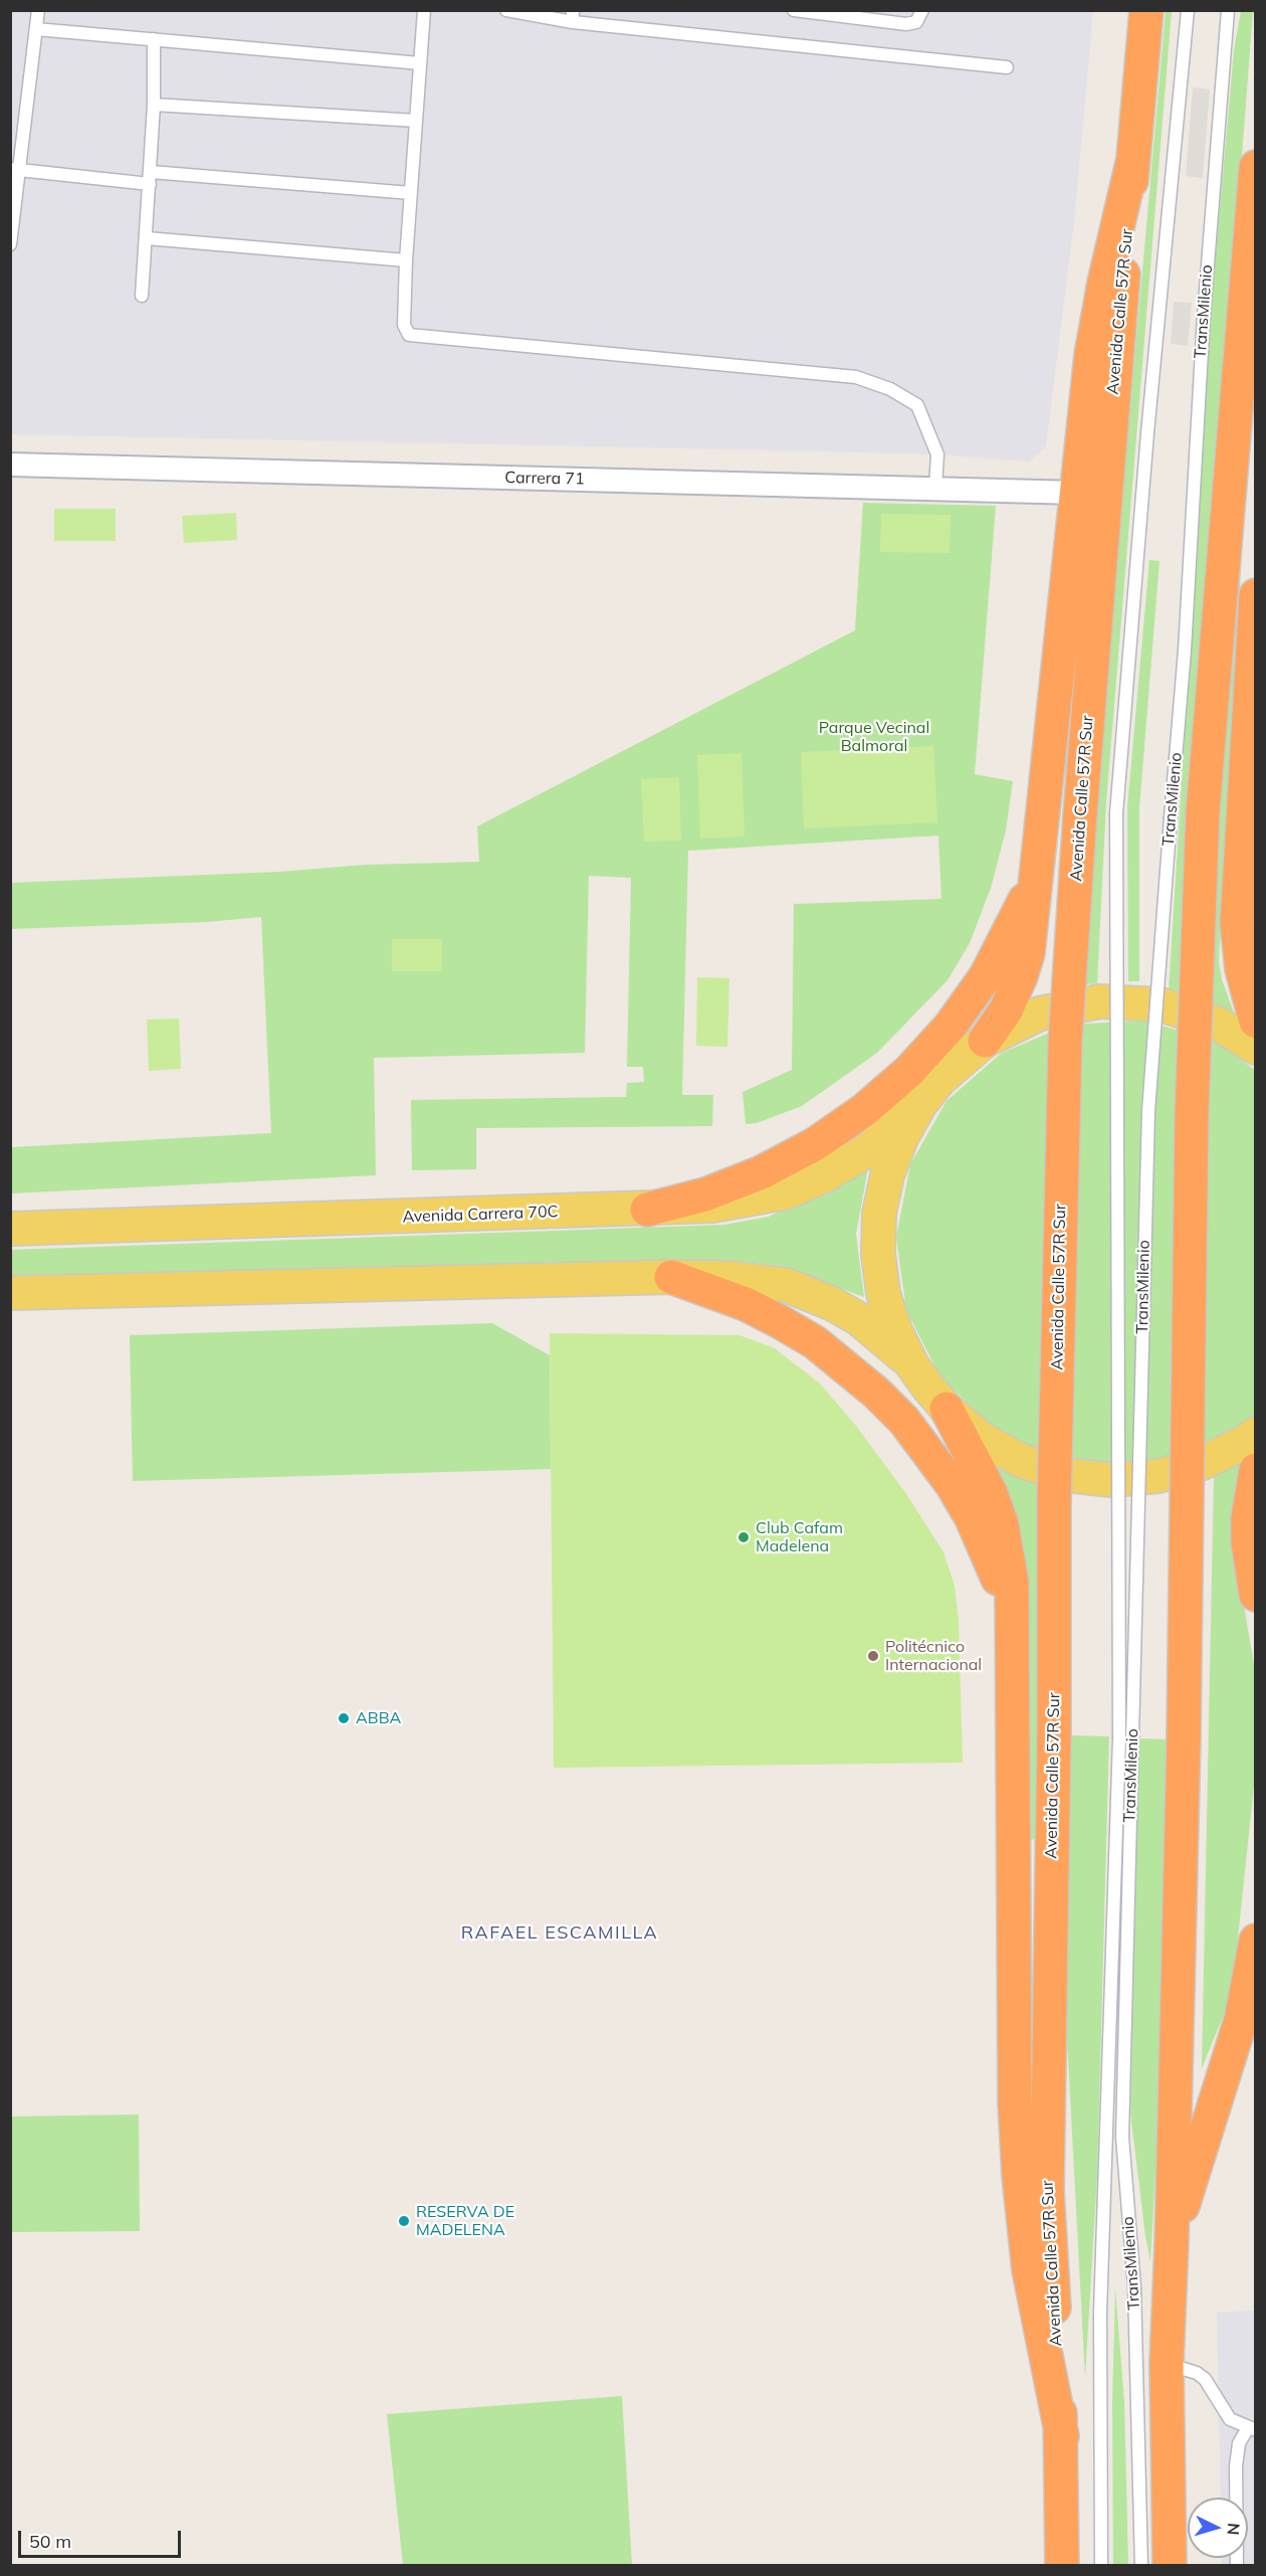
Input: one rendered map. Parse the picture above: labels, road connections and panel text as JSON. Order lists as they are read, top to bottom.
{
  "streets": {
    "highway": ["Avenida Calle 57R Sur"],
    "main road": ["Avenida Carrera 70C"],
    "street": ["Carrera 71"],
    "lane": ["TransMilenio"]
  },
  "districts": ["RAFAEL ESCAMILLA"],
  "parks": ["Parque Vecinal Balmoral"],
  "places": [
    "Club Cafam Madelena",
    "Politécnico Internacional",
    "ABBA",
    "RESERVA DE MADELENA"
  ],
  "scale_bar": "50 m",
  "north": "right"
}
